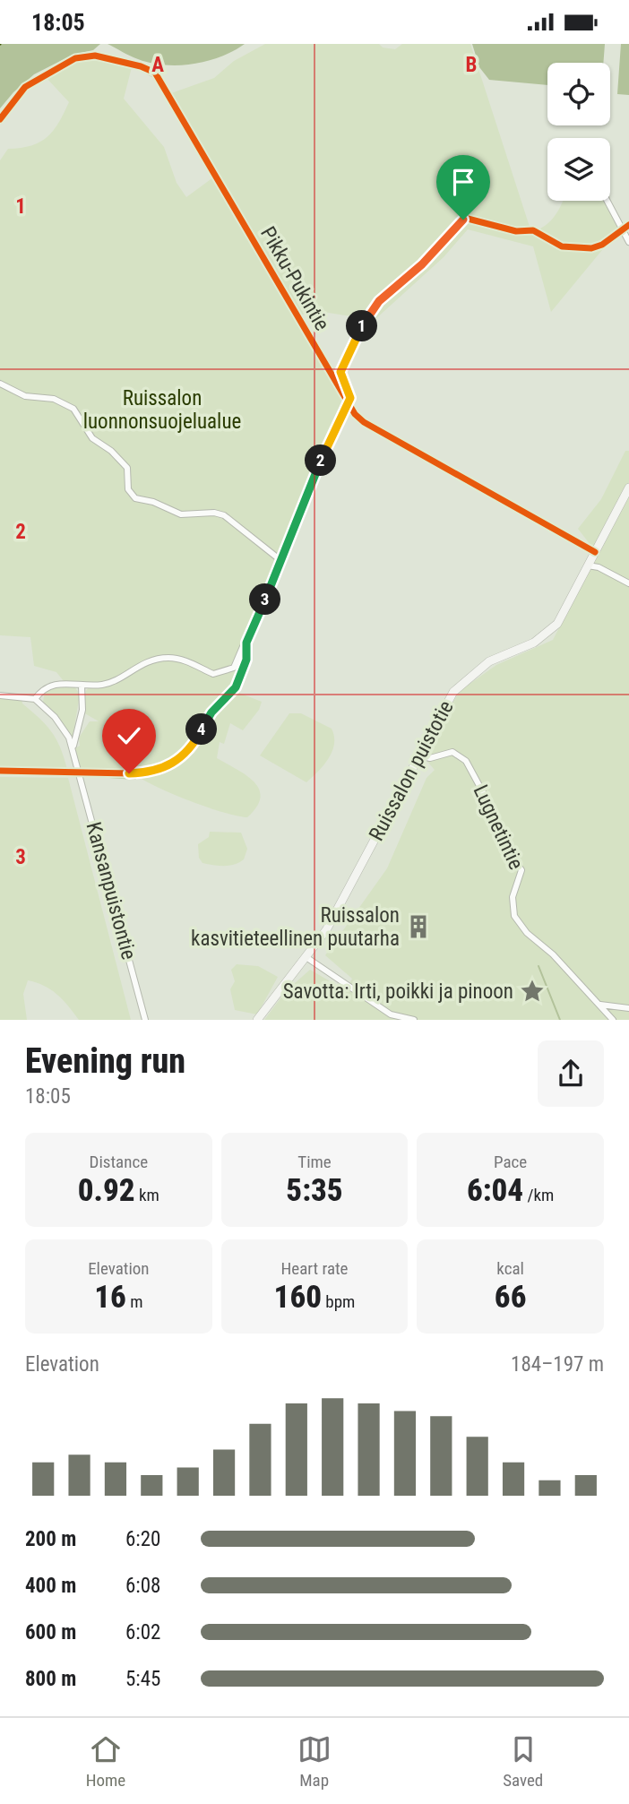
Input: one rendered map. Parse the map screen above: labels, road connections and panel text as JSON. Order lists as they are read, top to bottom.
{
  "streets": {
    "street": [
      "Pikku-Pukintie",
      "Ruissalon puistotie",
      "Lugnetintie",
      "Kansanpuistontie"
    ]
  },
  "crossings": [
    ["Pikku-Pukintie", "Ruissalon puistotie"],
    ["Ruissalon puistotie", "Lugnetintie"]
  ],
  "parks": ["Ruissalon luonnonsuojelualue"],
  "places": {
    "building": ["Ruissalon kasvitieteellinen puutarha"],
    "place": ["Savotta: Irti, poikki ja pinoon"]
  },
  "page": {
    "status": "18:05",
    "pins": [
      "1",
      "2",
      "3",
      "4"
    ],
    "heading": ["Evening run", "18:05"],
    "stats": [
      ["Distance", "0.92 km"],
      ["Time", "5:35"],
      ["Pace", "6:04 /km"],
      ["Elevation", "16 m"],
      ["Heart rate", "160 bpm"],
      ["kcal", "66"]
    ],
    "chart": ["Elevation", "184–197 m"],
    "list": [
      {
        "name": "200 m",
        "note": "6:20"
      },
      {
        "name": "400 m",
        "note": "6:08"
      },
      {
        "name": "600 m",
        "note": "6:02"
      },
      {
        "name": "800 m",
        "note": "5:45"
      }
    ],
    "tabs": ["Home", "Map", "Saved"]
  },
  "grid": {
    "columns": ["A", "B"],
    "rows": ["1", "2", "3"]
  }
}
